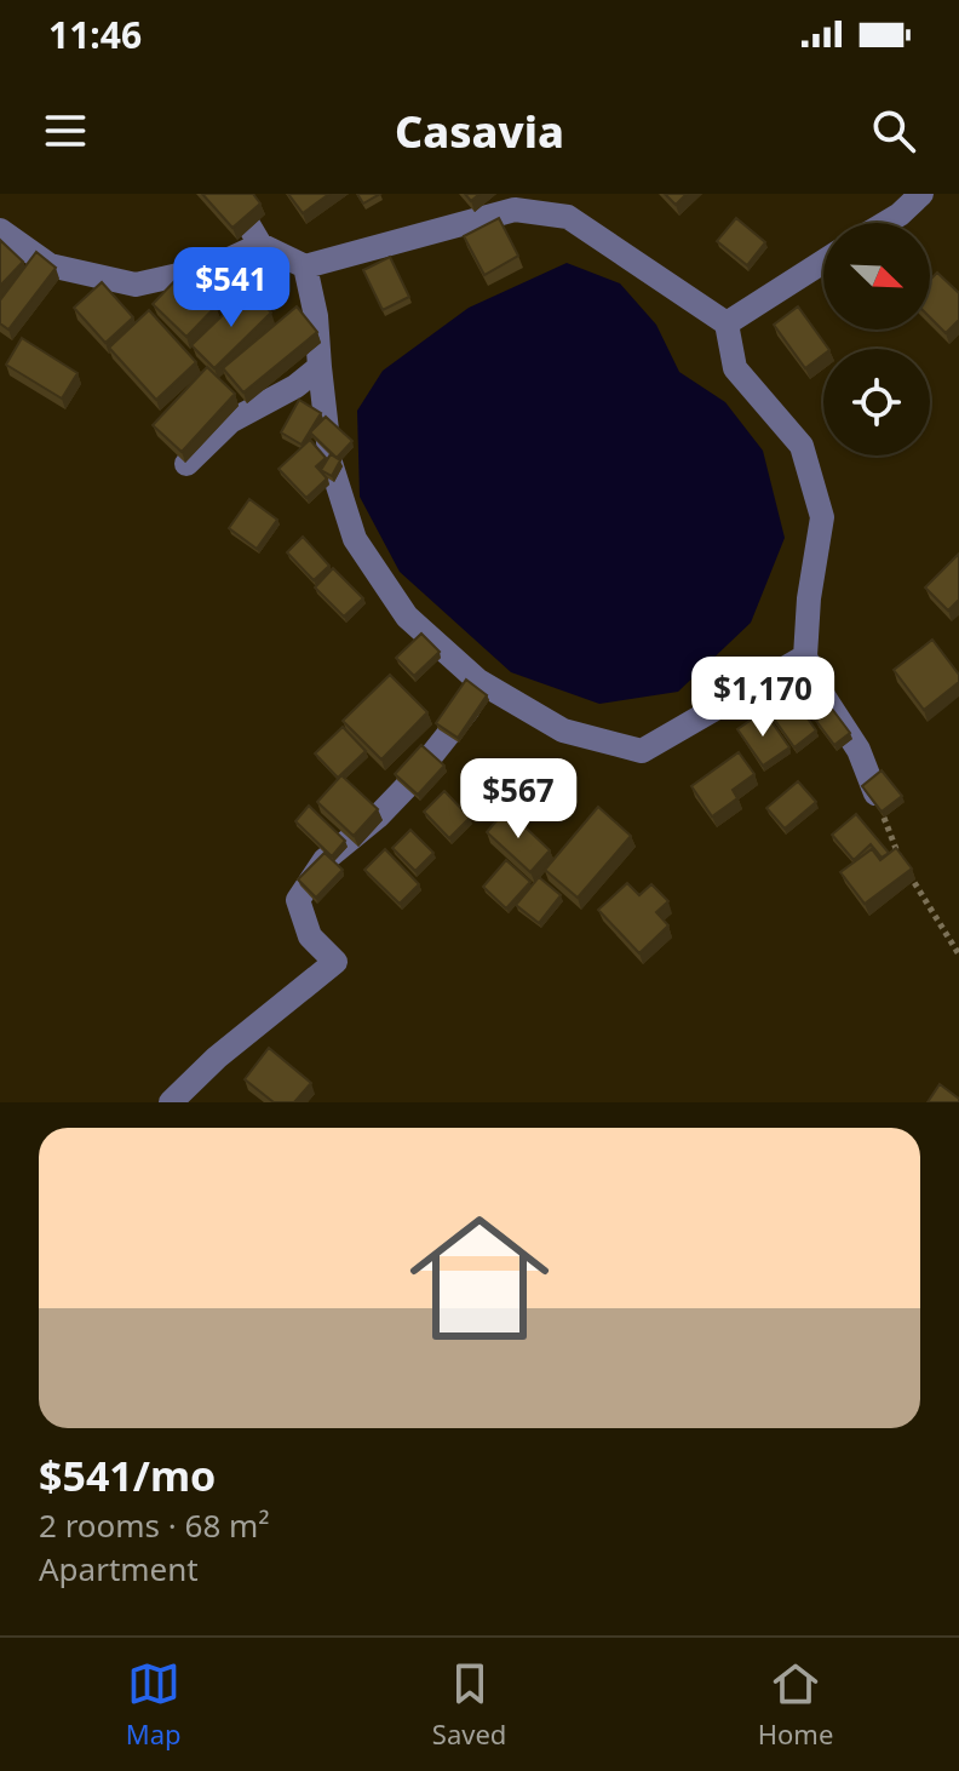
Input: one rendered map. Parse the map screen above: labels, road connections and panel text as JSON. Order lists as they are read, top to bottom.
{
  "north": "bottom right",
  "page": {
    "status": "11:46",
    "header": "Casavia",
    "price": ["$541", "$1,170", "$567"],
    "list": [
      {
        "name": "$541/mo",
        "note": "2 rooms · 68 m² · Apartment"
      }
    ],
    "tabs": ["Map", "Saved", "Home"]
  }
}
